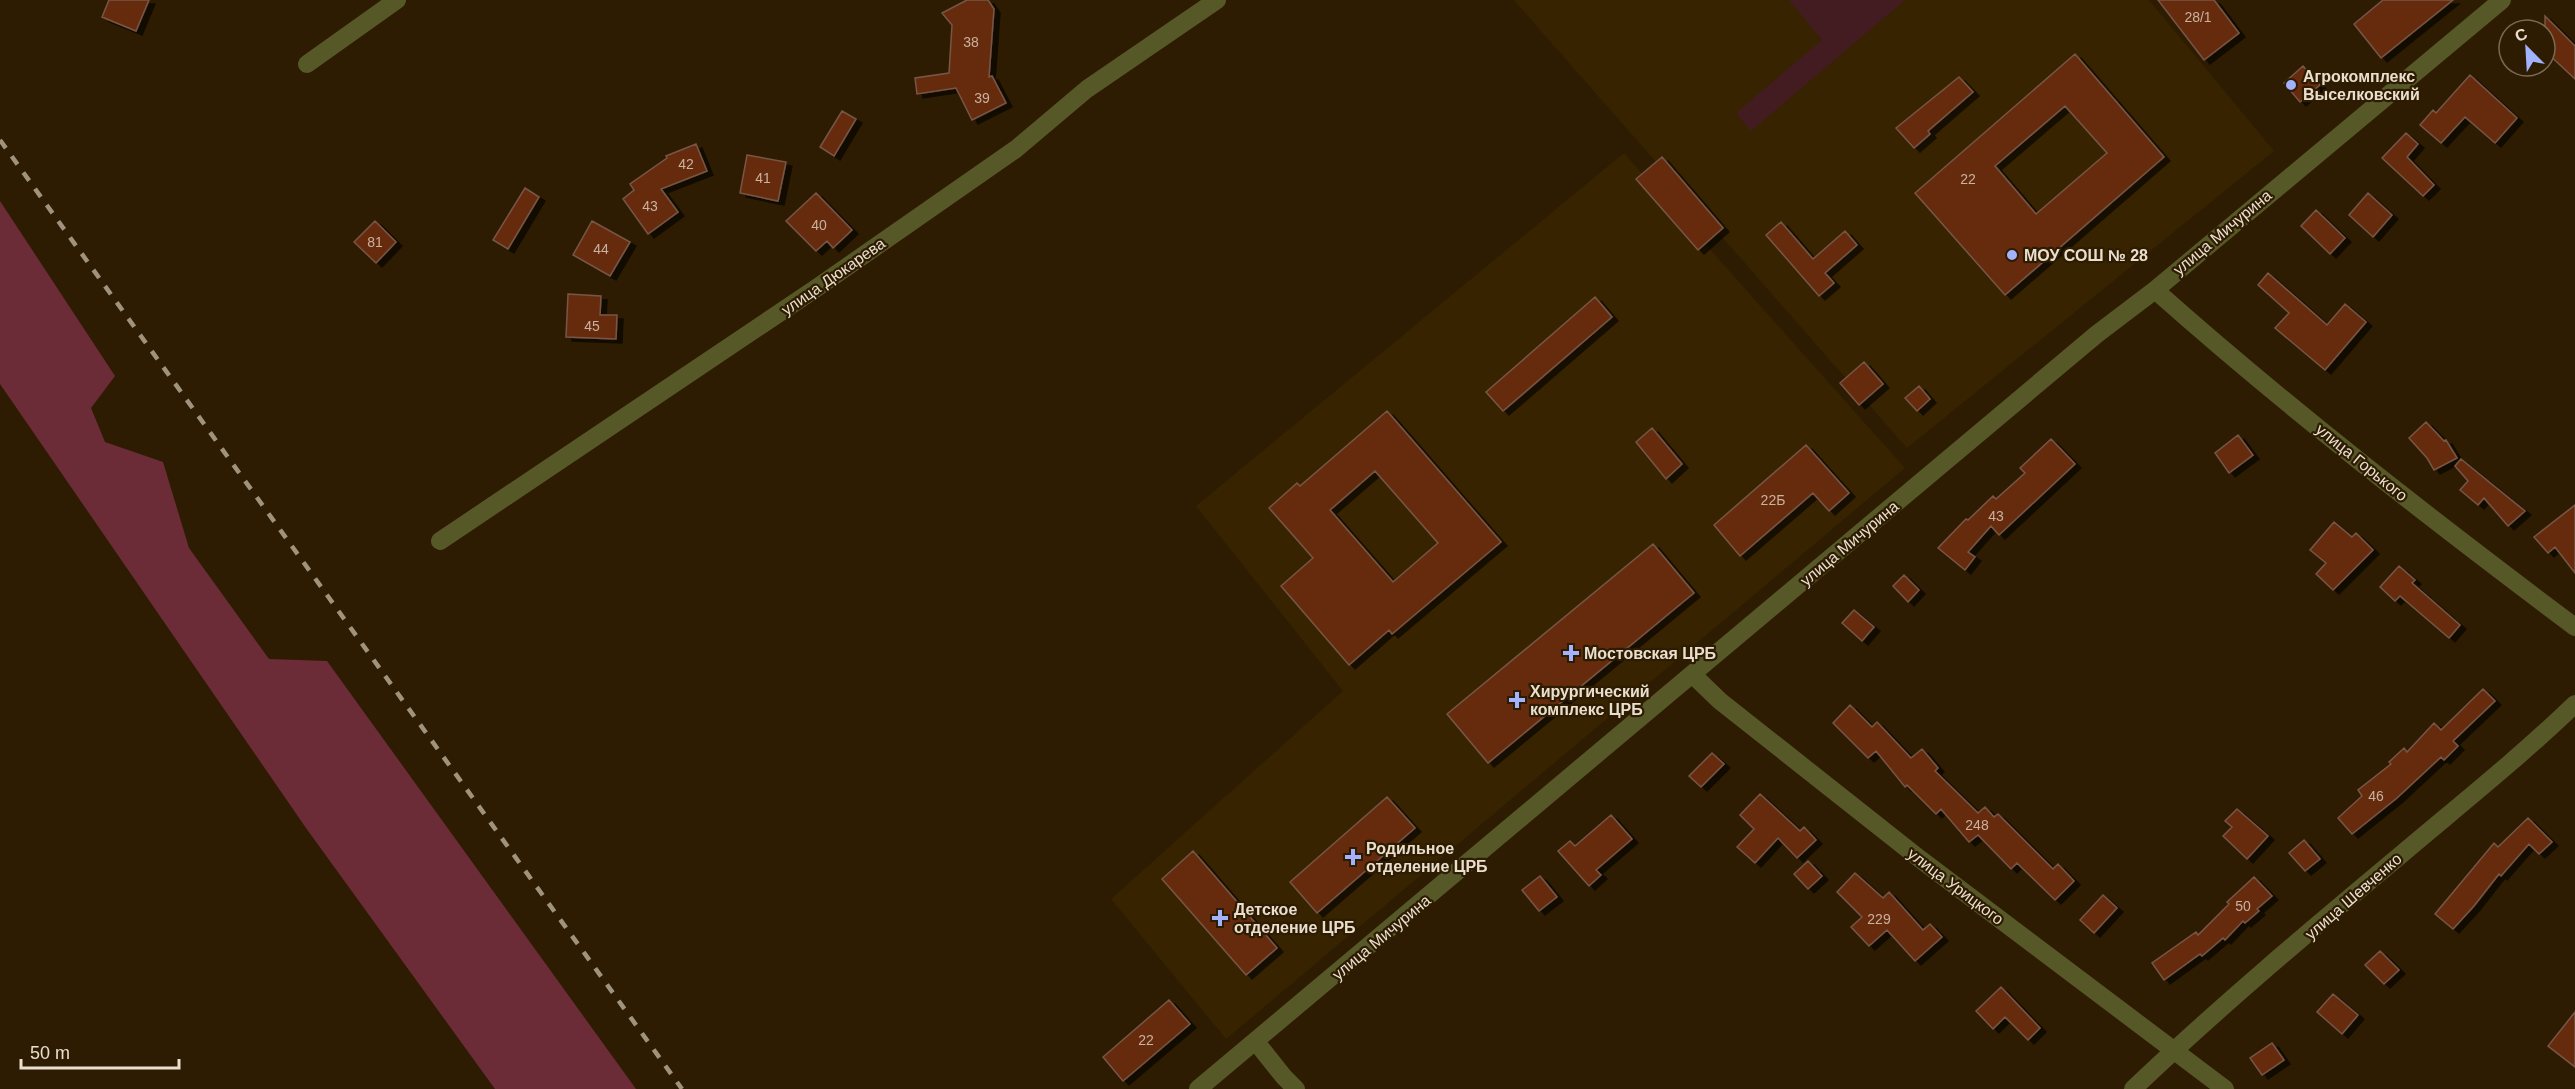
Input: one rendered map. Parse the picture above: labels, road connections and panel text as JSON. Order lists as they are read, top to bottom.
{
  "streets": {
    "street": [
      "улица Мичурина",
      "улица Дюкарева",
      "улица Горького",
      "улица Урицкого",
      "улица Шевченко"
    ]
  },
  "crossings": [
    ["улица Мичурина", "улица Горького"],
    ["улица Мичурина", "улица Урицкого"],
    ["улица Урицкого", "улица Шевченко"]
  ],
  "places": {
    "other": ["Агрокомплекс Выселковский", "МОУ СОШ № 28"],
    "health": [
      "Мостовская ЦРБ",
      "Хирургический комплекс ЦРБ",
      "Родильное отделение ЦРБ",
      "Детское отделение ЦРБ"
    ]
  },
  "house_numbers": [
    "28/1",
    "38",
    "39",
    "42",
    "41",
    "22",
    "43",
    "40",
    "81",
    "44",
    "45",
    "22Б",
    "43",
    "46",
    "248",
    "50",
    "229",
    "22"
  ],
  "scale_bar": "50 m",
  "north": "top left"
}
